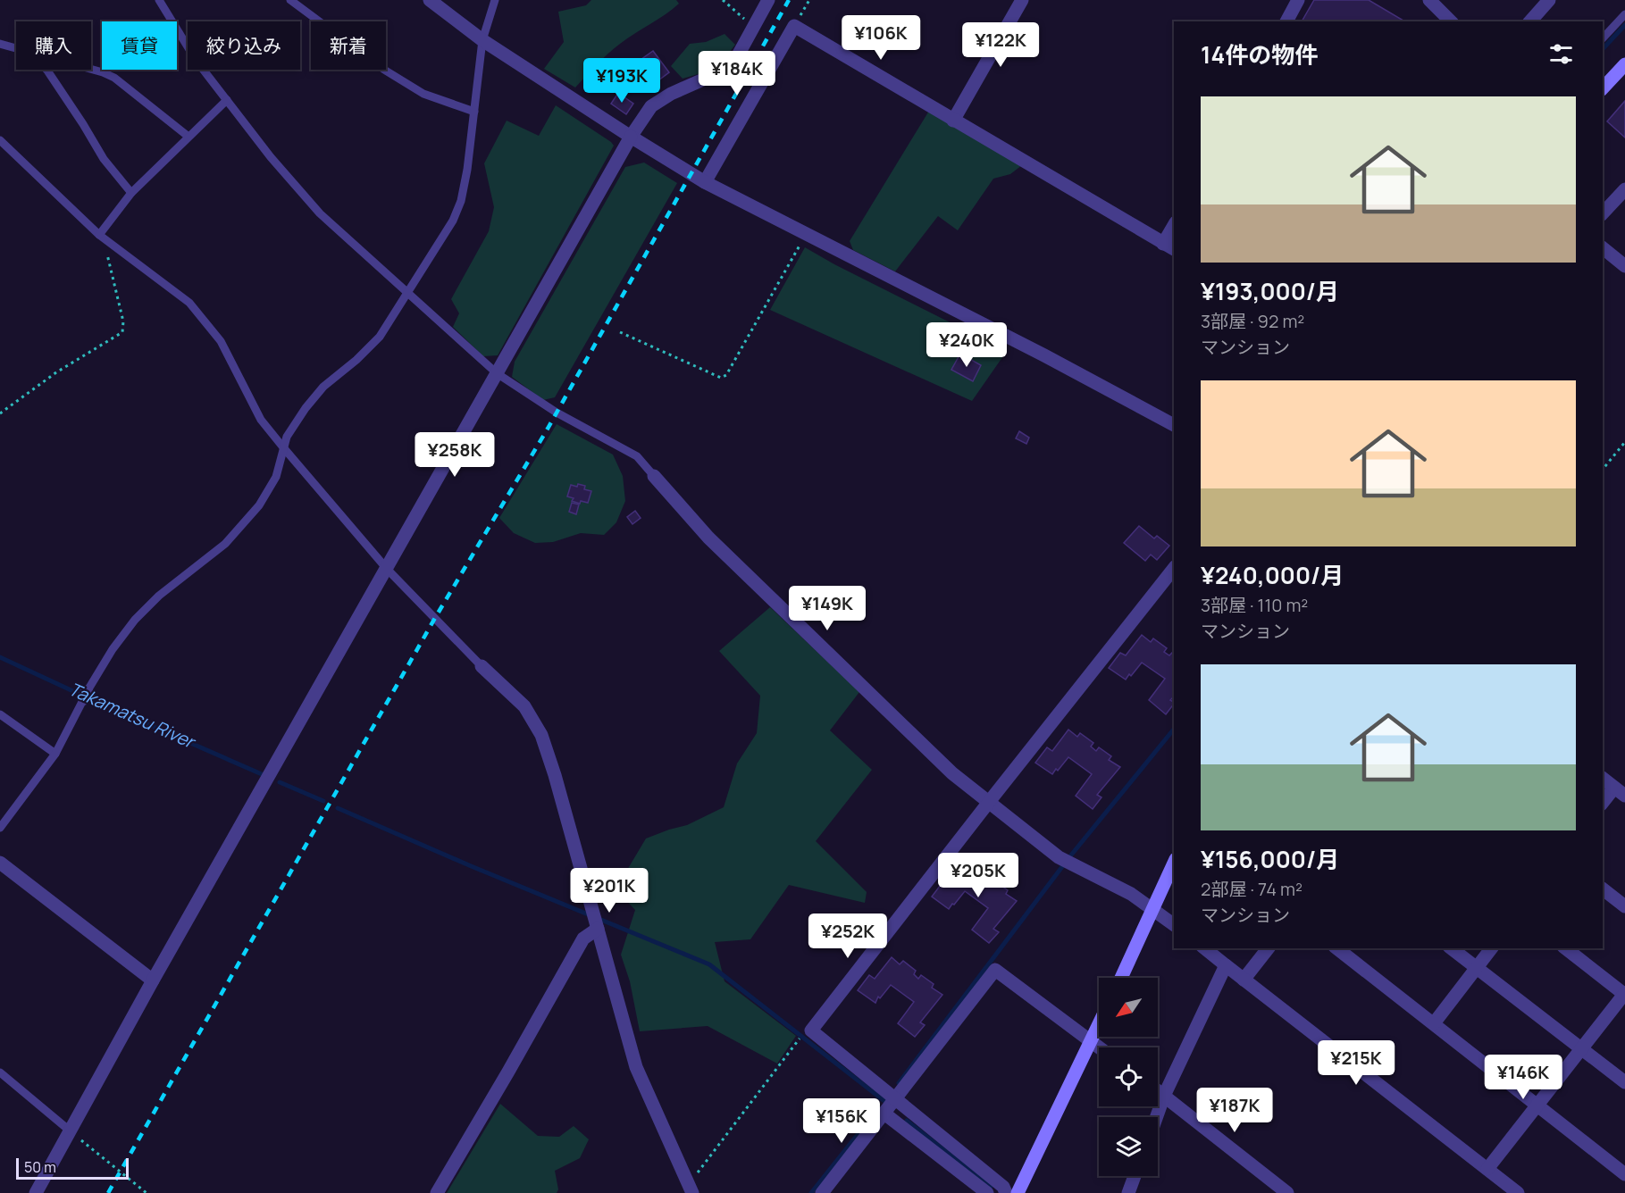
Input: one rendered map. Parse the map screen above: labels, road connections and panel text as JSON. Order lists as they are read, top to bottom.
{
  "water": ["Takamatsu River"],
  "scale_bar": "50 m",
  "north": "bottom left",
  "page": {
    "price": [
      "¥106K",
      "¥122K",
      "¥184K",
      "¥193K",
      "¥240K",
      "¥258K",
      "¥149K",
      "¥205K",
      "¥201K",
      "¥252K",
      "¥215K",
      "¥146K",
      "¥187K",
      "¥156K"
    ],
    "chip": [
      "購入",
      "賃貸",
      "絞り込み",
      "新着"
    ],
    "heading": "14件の物件",
    "list": [
      {
        "name": "¥193,000/月",
        "note": "3部屋 · 92 m² · マンション"
      },
      {
        "name": "¥240,000/月",
        "note": "3部屋 · 110 m² · マンション"
      },
      {
        "name": "¥156,000/月",
        "note": "2部屋 · 74 m² · マンション"
      }
    ],
    "scale": "50 m"
  }
}
